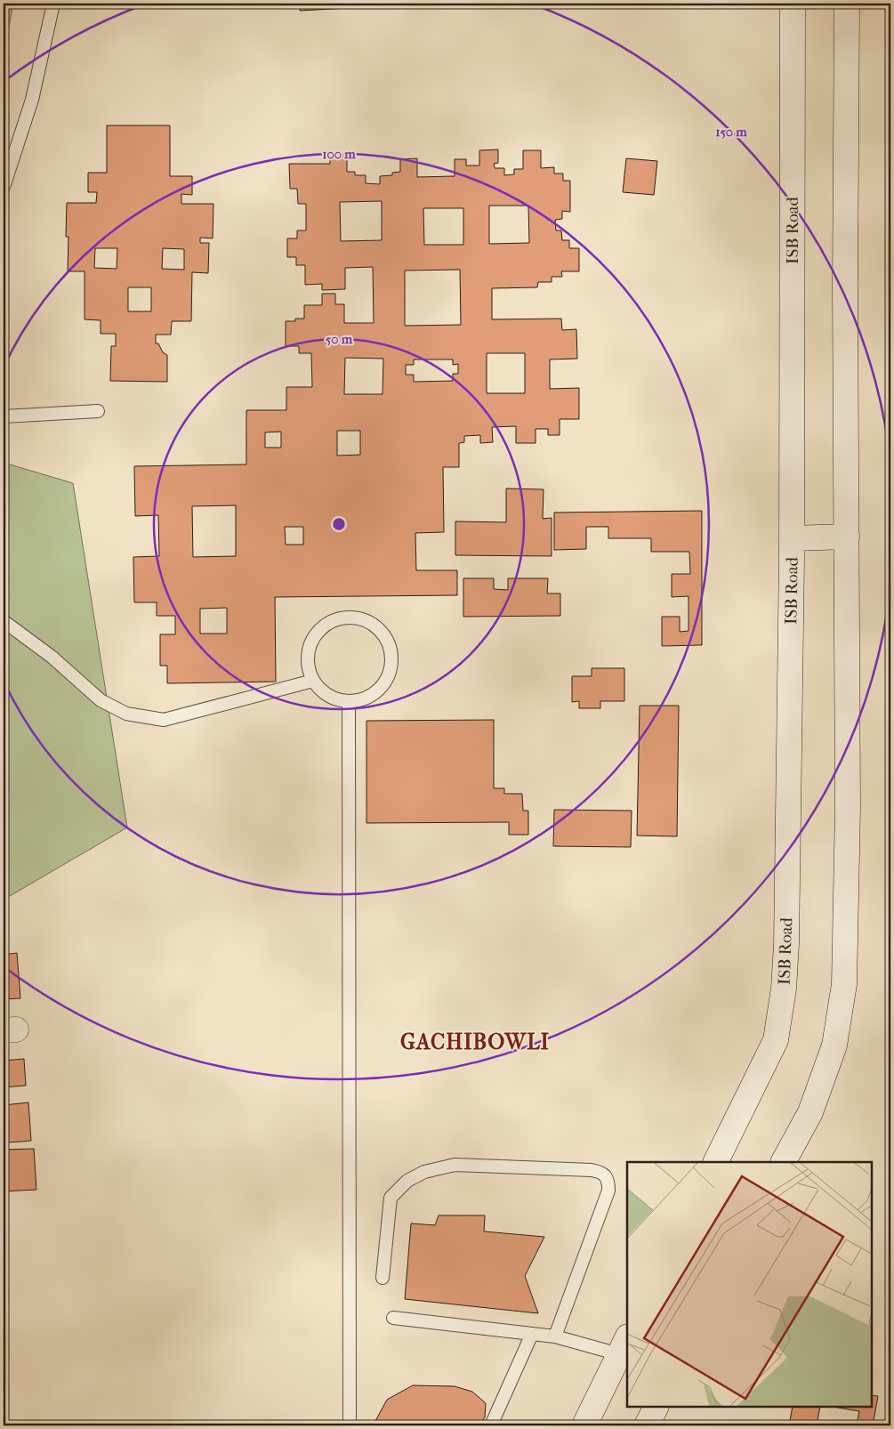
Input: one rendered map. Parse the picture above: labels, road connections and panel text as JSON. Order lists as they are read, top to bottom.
{
  "streets": {
    "main road": ["ISB Road"]
  },
  "districts": ["GACHIBOWLI"],
  "rings": ["150 m", "100 m", "50 m"]
}
